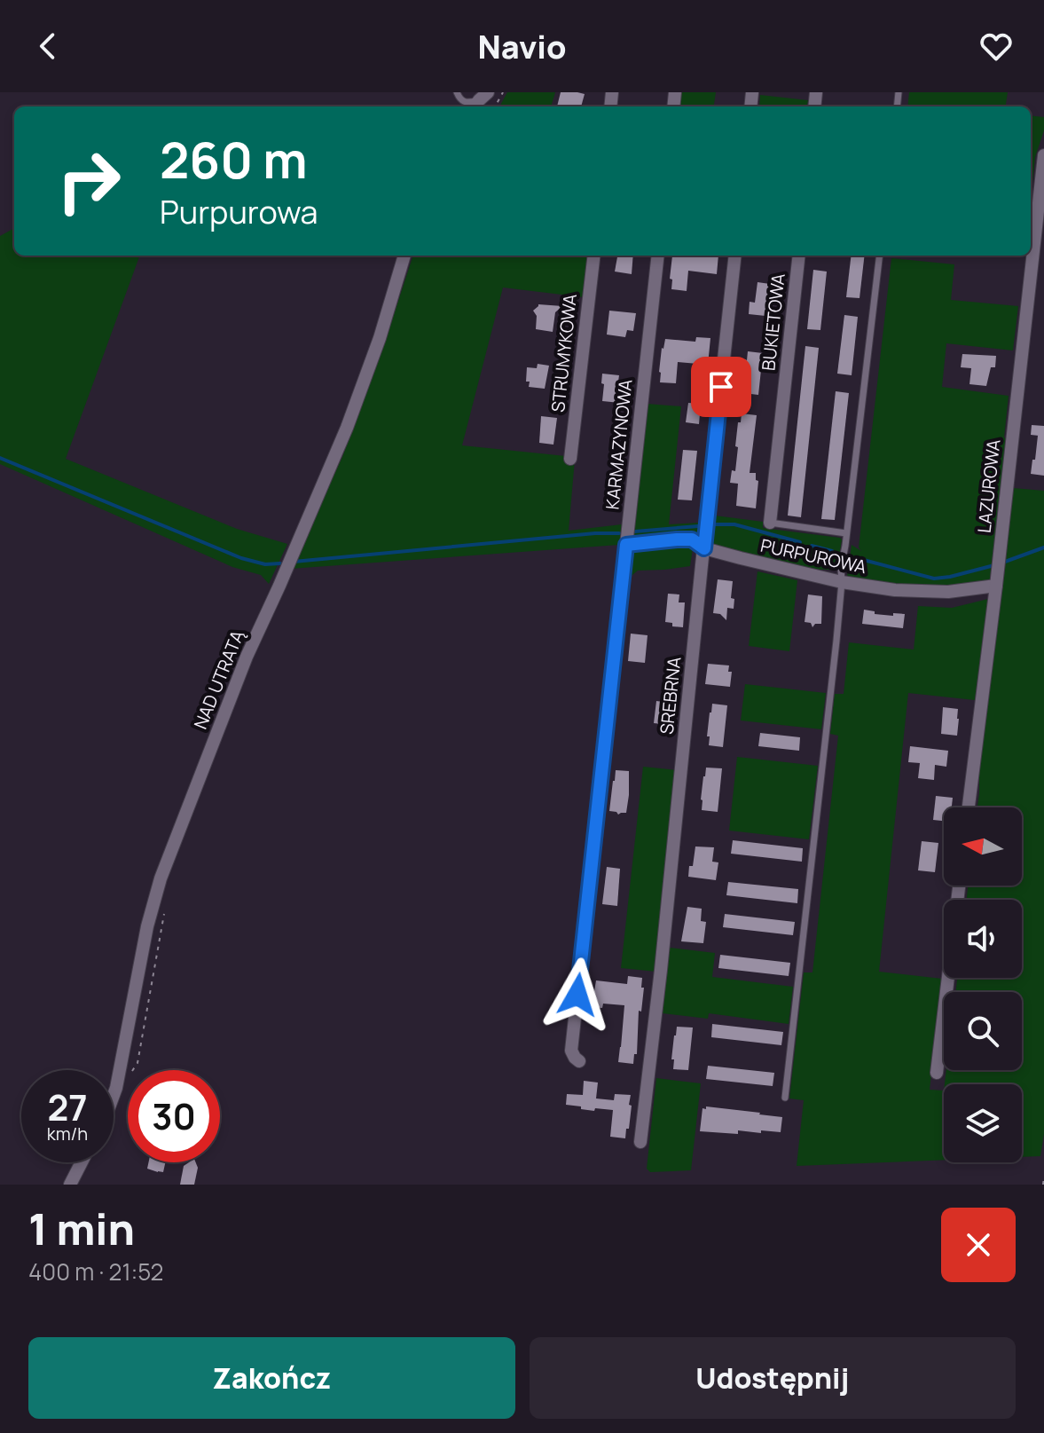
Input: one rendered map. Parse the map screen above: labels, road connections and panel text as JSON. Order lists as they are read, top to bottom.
{
  "streets": {
    "street": [
      "BUKIETOWA",
      "STRUMYKOWA",
      "KARMAZYNOWA",
      "LAZUROWA",
      "PURPUROWA",
      "NAD UTRATĄ",
      "SREBRNA"
    ]
  },
  "crossings": [
    ["KARMAZYNOWA", "PURPUROWA"],
    ["LAZUROWA", "PURPUROWA"],
    ["PURPUROWA", "SREBRNA"]
  ],
  "north": "left",
  "page": {
    "header": "Navio",
    "turn": ["260 m", "Purpurowa"],
    "speed": "27 km/h",
    "limit": "30",
    "heading": ["1 min", "400 m · 21:52"],
    "buttons": ["Zakończ", "Udostępnij"]
  }
}
